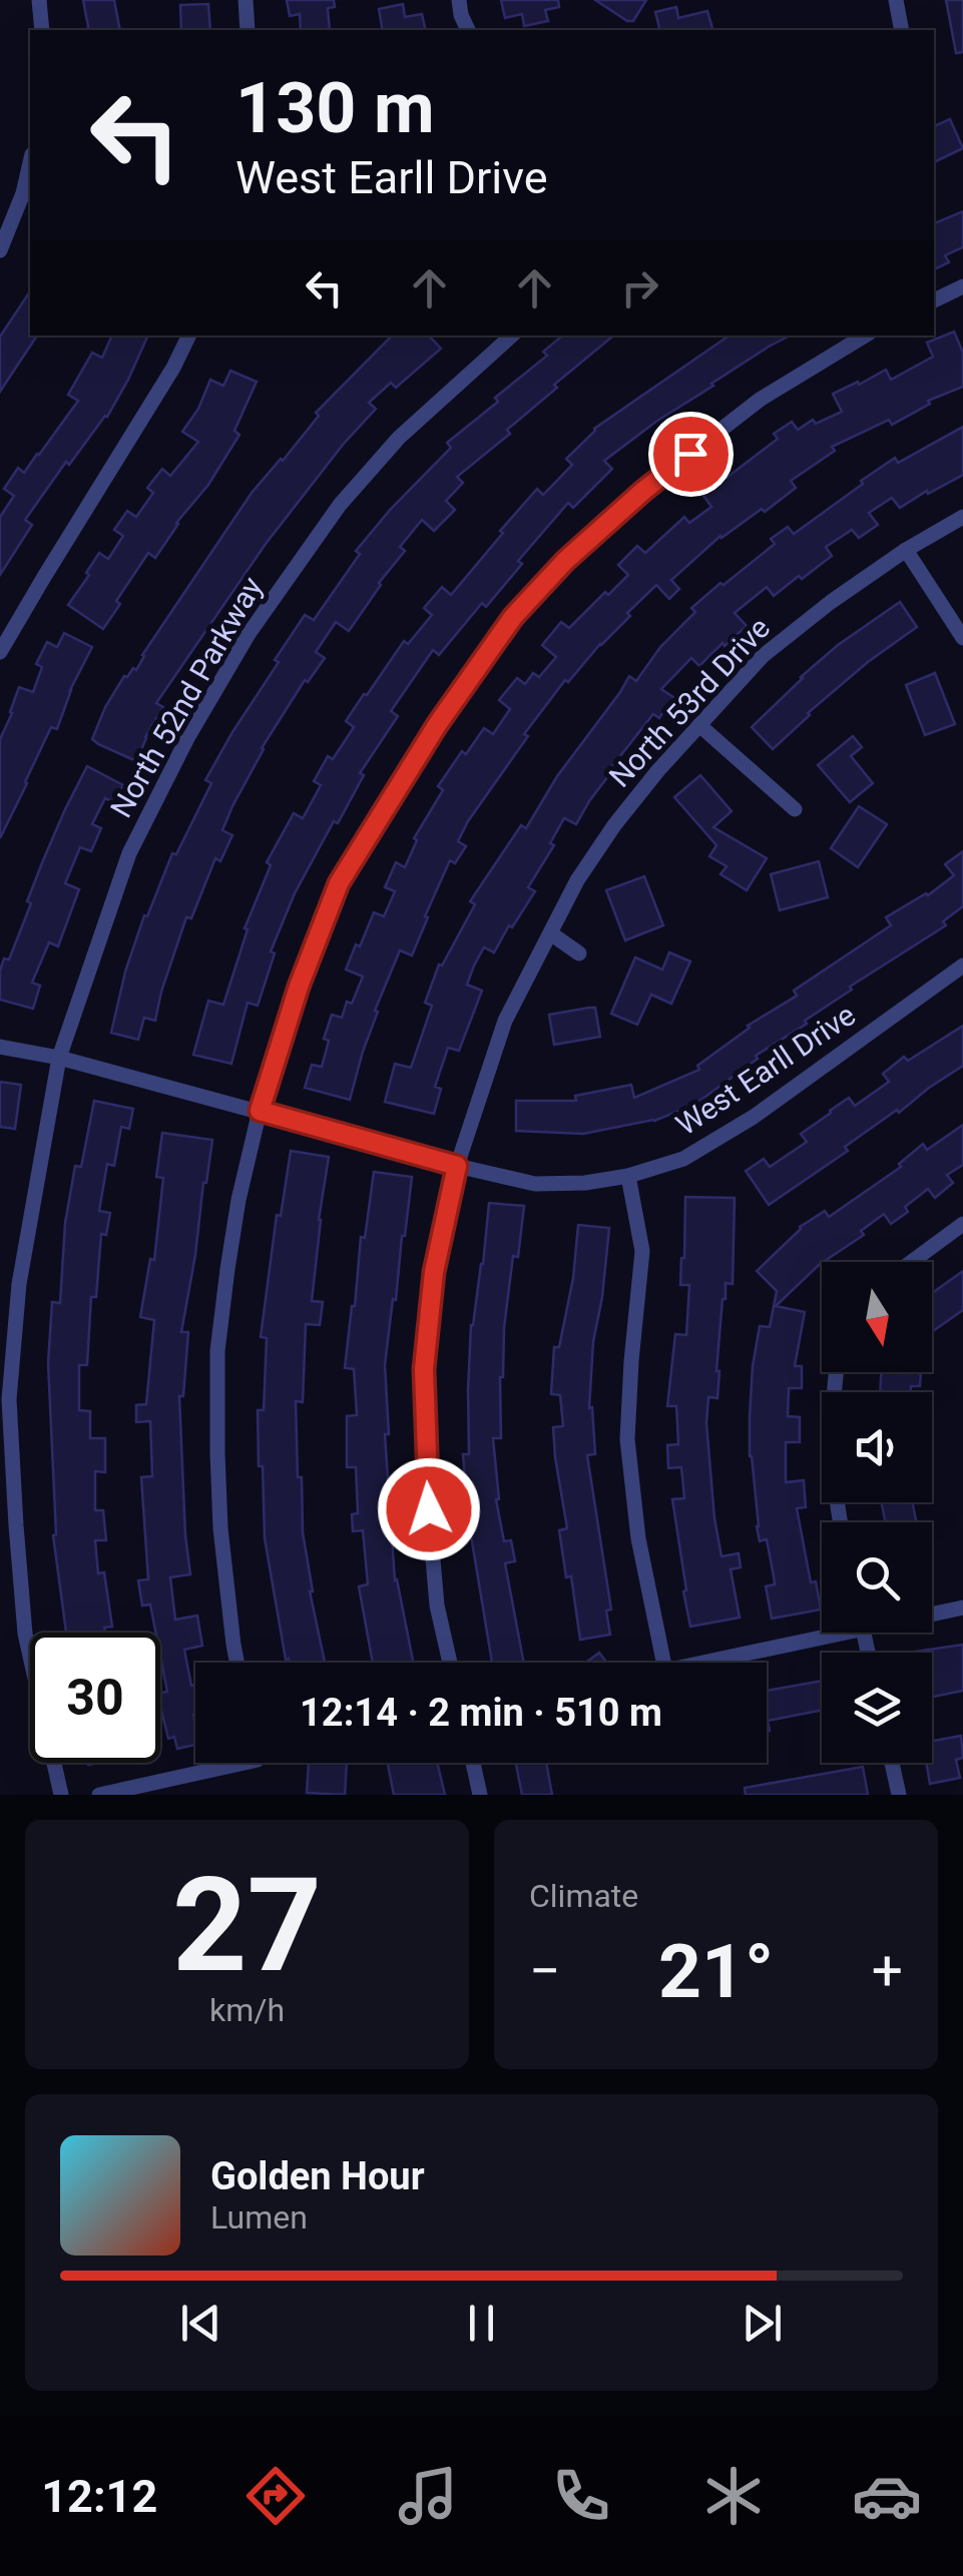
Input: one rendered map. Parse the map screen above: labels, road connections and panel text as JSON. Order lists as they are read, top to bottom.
{
  "streets": {
    "street": ["North 52nd Parkway", "North 53rd Drive", "West Earll Drive"]
  },
  "crossings": [
    ["North 52nd Parkway", "West Earll Drive"],
    ["North 53rd Drive", "West Earll Drive"]
  ],
  "north": "bottom",
  "page": {
    "turn": ["130 m", "West Earll Drive"],
    "limit": "30",
    "trip": "12:14 · 2 min · 510 m",
    "tile": [
      ["27", "km/h"],
      "Climate"
    ],
    "heat": ["−", "21°", "+"],
    "song": ["Golden Hour", "Lumen"],
    "tabs": "12:12"
  }
}
